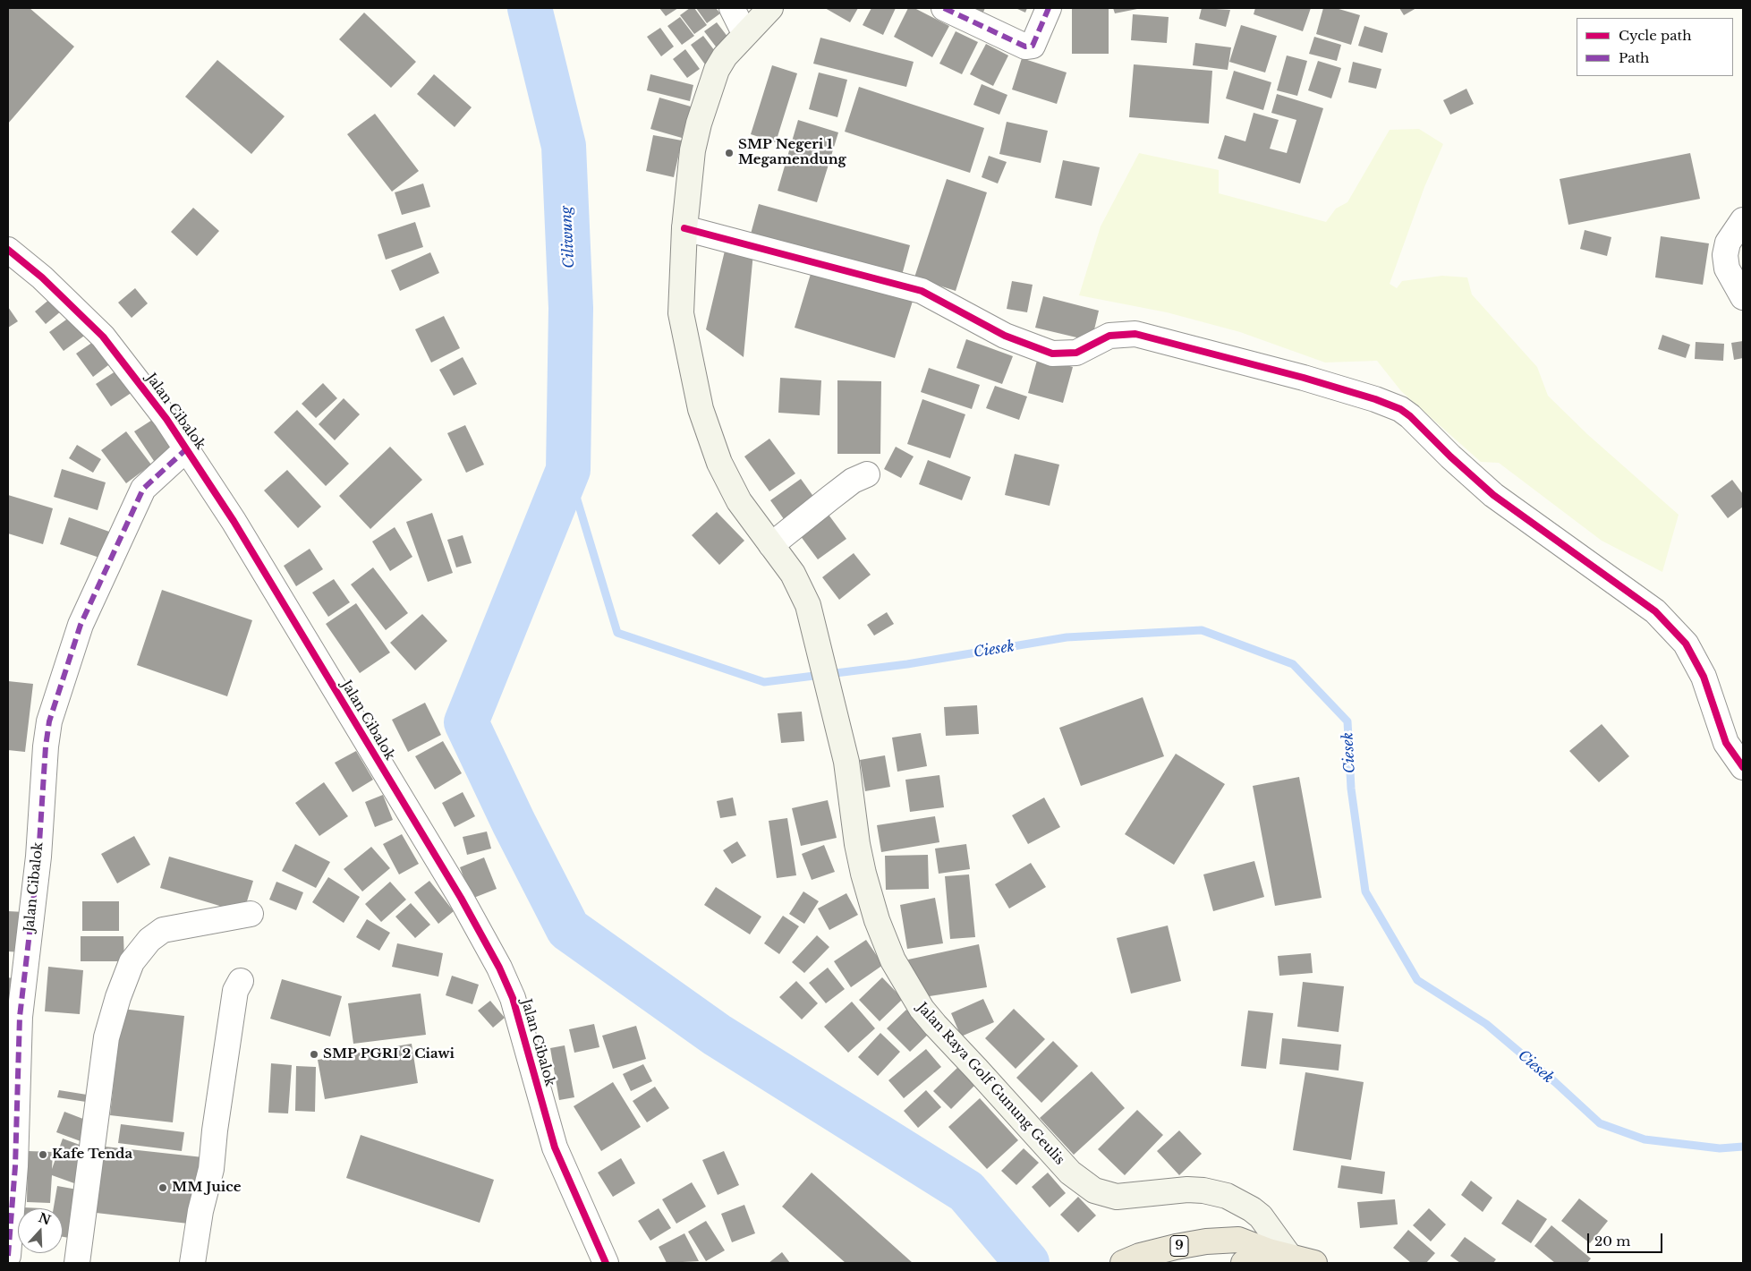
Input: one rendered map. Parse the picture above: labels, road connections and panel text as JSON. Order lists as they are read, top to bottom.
{
  "streets": {
    "highway": ["9"],
    "main road": ["Jalan Raya Golf Gunung Geulis"],
    "street": ["Jalan Cibalok"]
  },
  "crossings": [
    ["Jalan Raya Golf Gunung Geulis", "9"]
  ],
  "water": ["Ciliwung", "Ciesek"],
  "places": [
    "SMP Negeri 1 Megamendung",
    "SMP PGRI 2 Ciawi",
    "Kafe Tenda",
    "MM Juice"
  ],
  "legend": ["Cycle path", "Path"],
  "scale_bar": "20 m",
  "north": "top"
}
